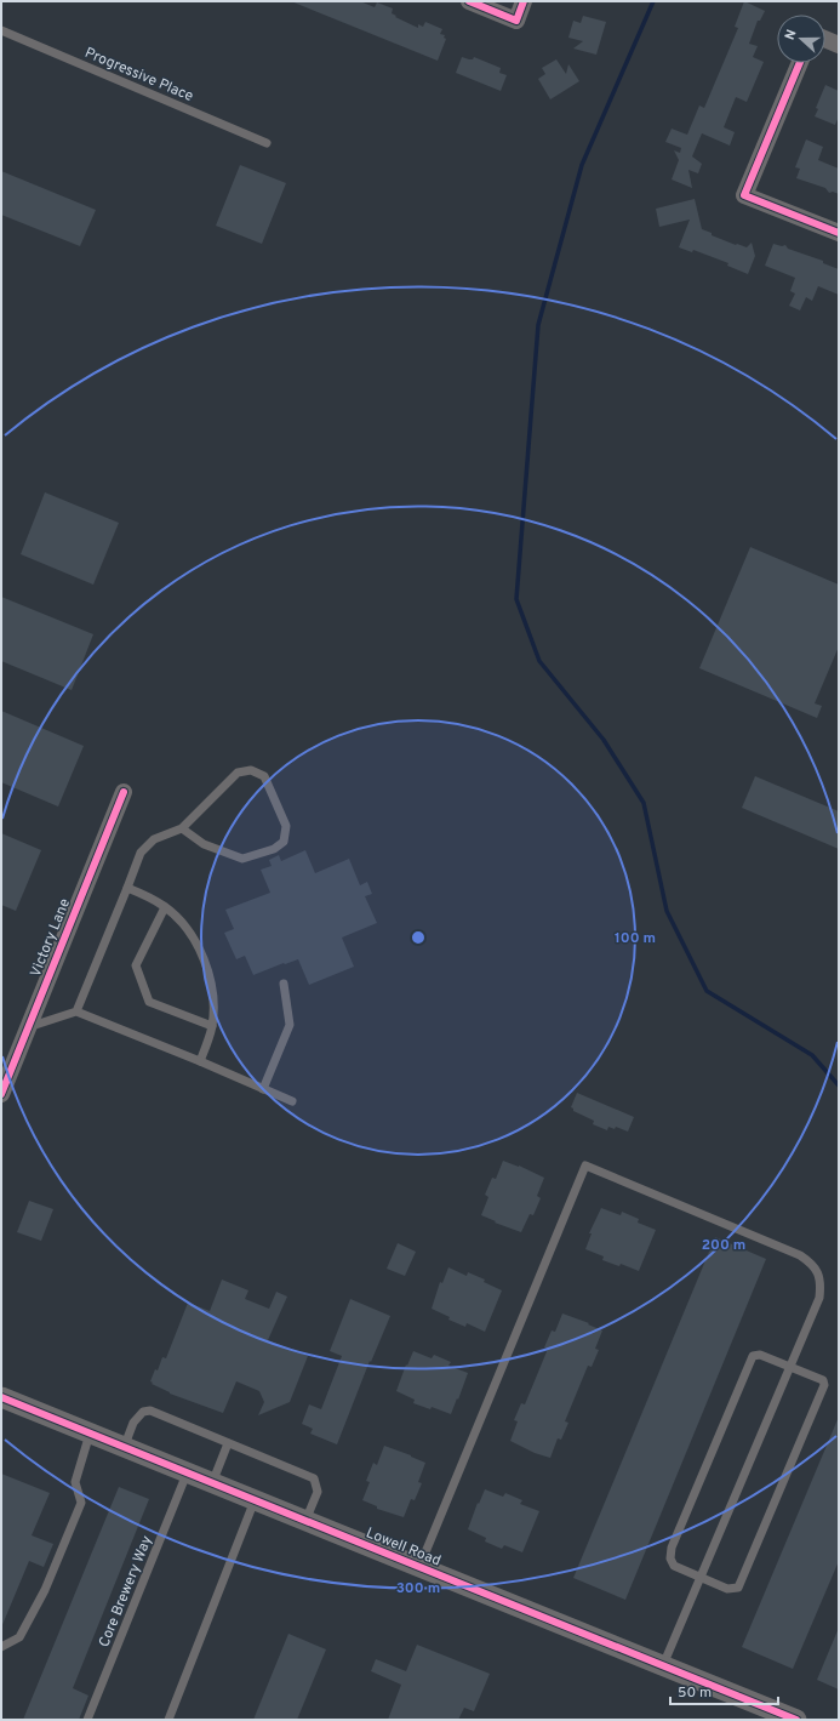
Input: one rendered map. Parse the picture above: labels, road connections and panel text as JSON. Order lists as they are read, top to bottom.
{
  "streets": {
    "street": ["Victory Lane", "Lowell Road"],
    "lane": ["Progressive Place", "Core Brewery Way"]
  },
  "crossings": [
    ["Lowell Road", "Core Brewery Way"]
  ],
  "scale_bar": "50 m",
  "north": "left",
  "rings": ["100 m", "200 m", "300 m"]
}
